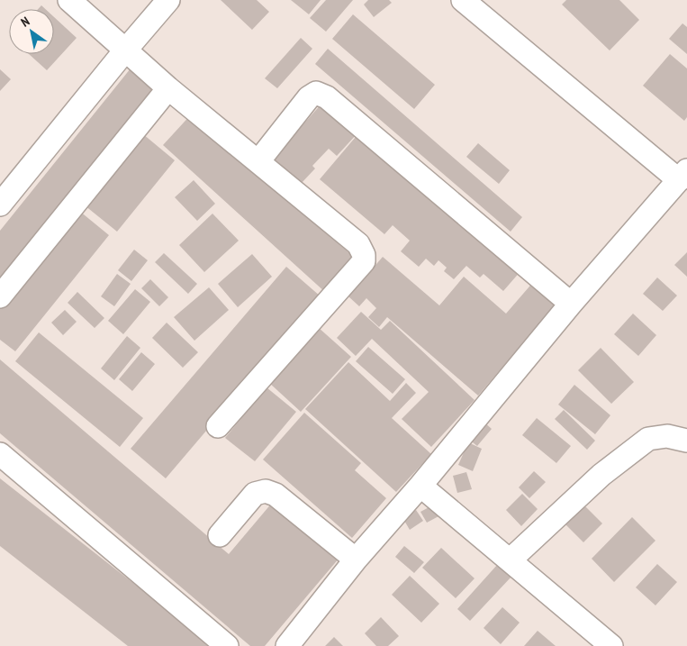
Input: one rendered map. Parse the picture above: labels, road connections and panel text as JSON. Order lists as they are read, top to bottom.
{
  "north": "top left"
}
